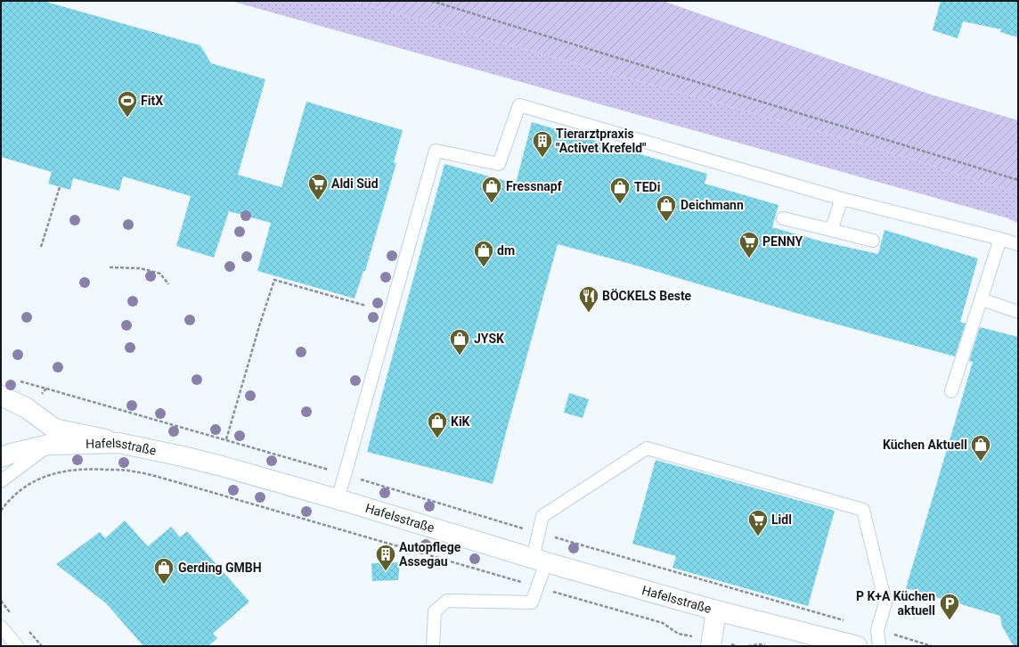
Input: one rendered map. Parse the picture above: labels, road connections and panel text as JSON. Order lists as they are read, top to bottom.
{
  "streets": {
    "main road": ["Hafelsstraße"]
  },
  "places": {
    "sports": ["FitX"],
    "building": ["Tierarztpraxis \"Activet Krefeld\"", "Autopflege Assegau"],
    "supermarket": ["Aldi Süd", "PENNY", "Lidl"],
    "shop": [
      "Fressnapf",
      "TEDi",
      "Deichmann",
      "dm",
      "JYSK",
      "KiK",
      "Küchen Aktuell",
      "Gerding GMBH"
    ],
    "restaurant": ["BÖCKELS Beste"],
    "parking": ["P K+A Küchen aktuell"]
  }
}
